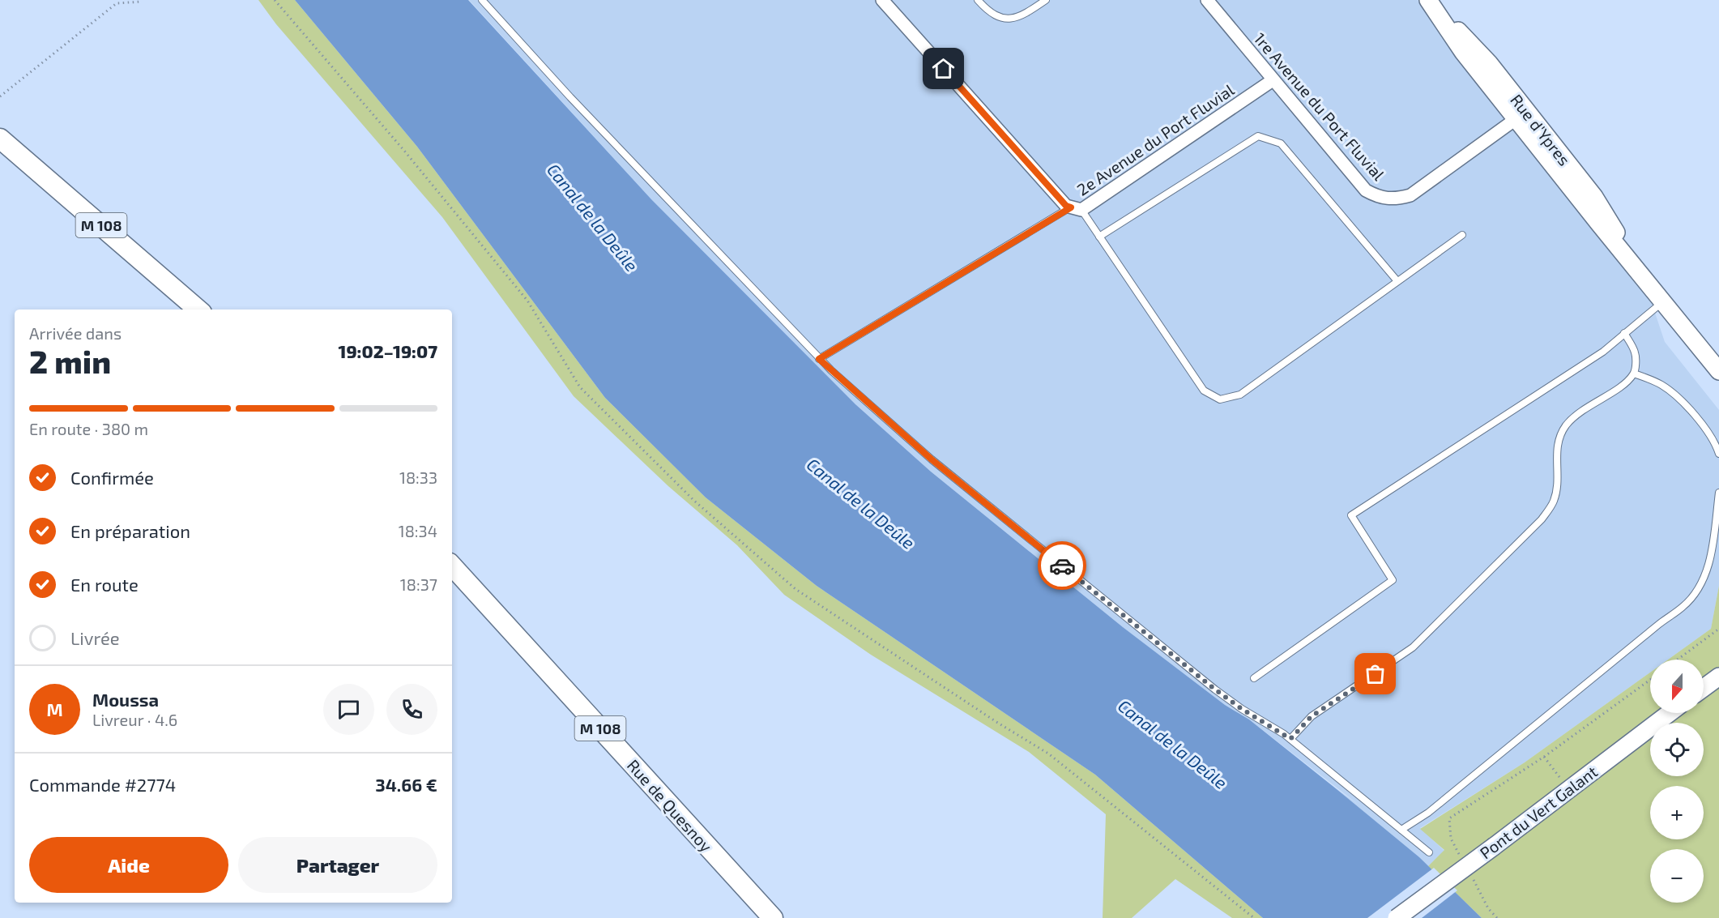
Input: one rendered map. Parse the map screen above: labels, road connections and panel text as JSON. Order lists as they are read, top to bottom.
{
  "streets": {
    "main road": [
      "Rue d'Ypres",
      "M 108",
      "Rue de Quesnoy",
      "Pont du Vert Galant"
    ],
    "street": ["1re Avenue du Port Fluvial", "2e Avenue du Port Fluvial"]
  },
  "crossings": [
    ["1re Avenue du Port Fluvial", "Rue d'Ypres"],
    ["1re Avenue du Port Fluvial", "2e Avenue du Port Fluvial"]
  ],
  "water": ["Canal de la Deûle"],
  "north": "bottom",
  "page": {
    "heading": ["2 min", "Arrivée dans", "19:02–19:07"],
    "panel": [
      "Moussa",
      "Livreur · 4.6",
      "Commande #2774",
      "34.66 €"
    ],
    "bar": "En route · 380 m",
    "list": [
      ["Confirmée", "18:33"],
      ["En préparation", "18:34"],
      ["En route", "18:37"],
      "Livrée"
    ],
    "map_buttons": ["+", "−"],
    "round": "M",
    "buttons": ["Aide", "Partager"]
  }
}
